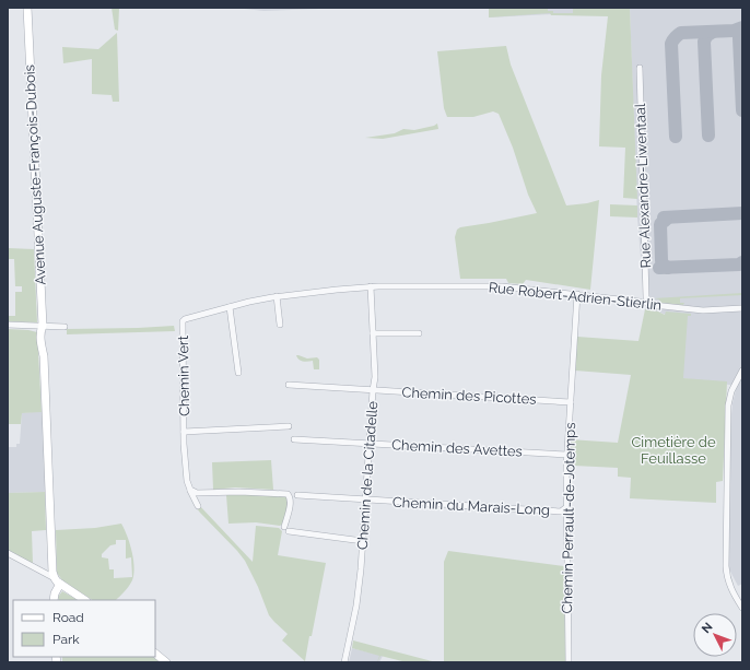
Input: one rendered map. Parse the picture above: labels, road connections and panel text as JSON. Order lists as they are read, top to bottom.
{
  "streets": {
    "main road": ["Avenue Auguste-François-Dubois"],
    "street": [
      "Rue Alexandre-Liwentaal",
      "Rue Robert-Adrien-Stierlin",
      "Chemin Vert",
      "Chemin des Picottes",
      "Chemin des Avettes",
      "Chemin de la Citadelle",
      "Chemin du Marais-Long",
      "Chemin Perrault-de-Jotemps"
    ]
  },
  "crossings": [
    ["Rue Alexandre-Liwentaal", "Rue Robert-Adrien-Stierlin"],
    ["Rue Robert-Adrien-Stierlin", "Chemin Vert"],
    ["Rue Robert-Adrien-Stierlin", "Chemin de la Citadelle"],
    ["Rue Robert-Adrien-Stierlin", "Chemin Perrault-de-Jotemps"],
    ["Chemin des Picottes", "Chemin de la Citadelle"],
    ["Chemin des Picottes", "Chemin Perrault-de-Jotemps"],
    ["Chemin des Avettes", "Chemin de la Citadelle"],
    ["Chemin des Avettes", "Chemin Perrault-de-Jotemps"],
    ["Chemin de la Citadelle", "Chemin du Marais-Long"],
    ["Chemin du Marais-Long", "Chemin Perrault-de-Jotemps"]
  ],
  "parks": ["Cimetière de Feuillasse"],
  "legend": ["Road", "Park"],
  "north": "top left"
}
